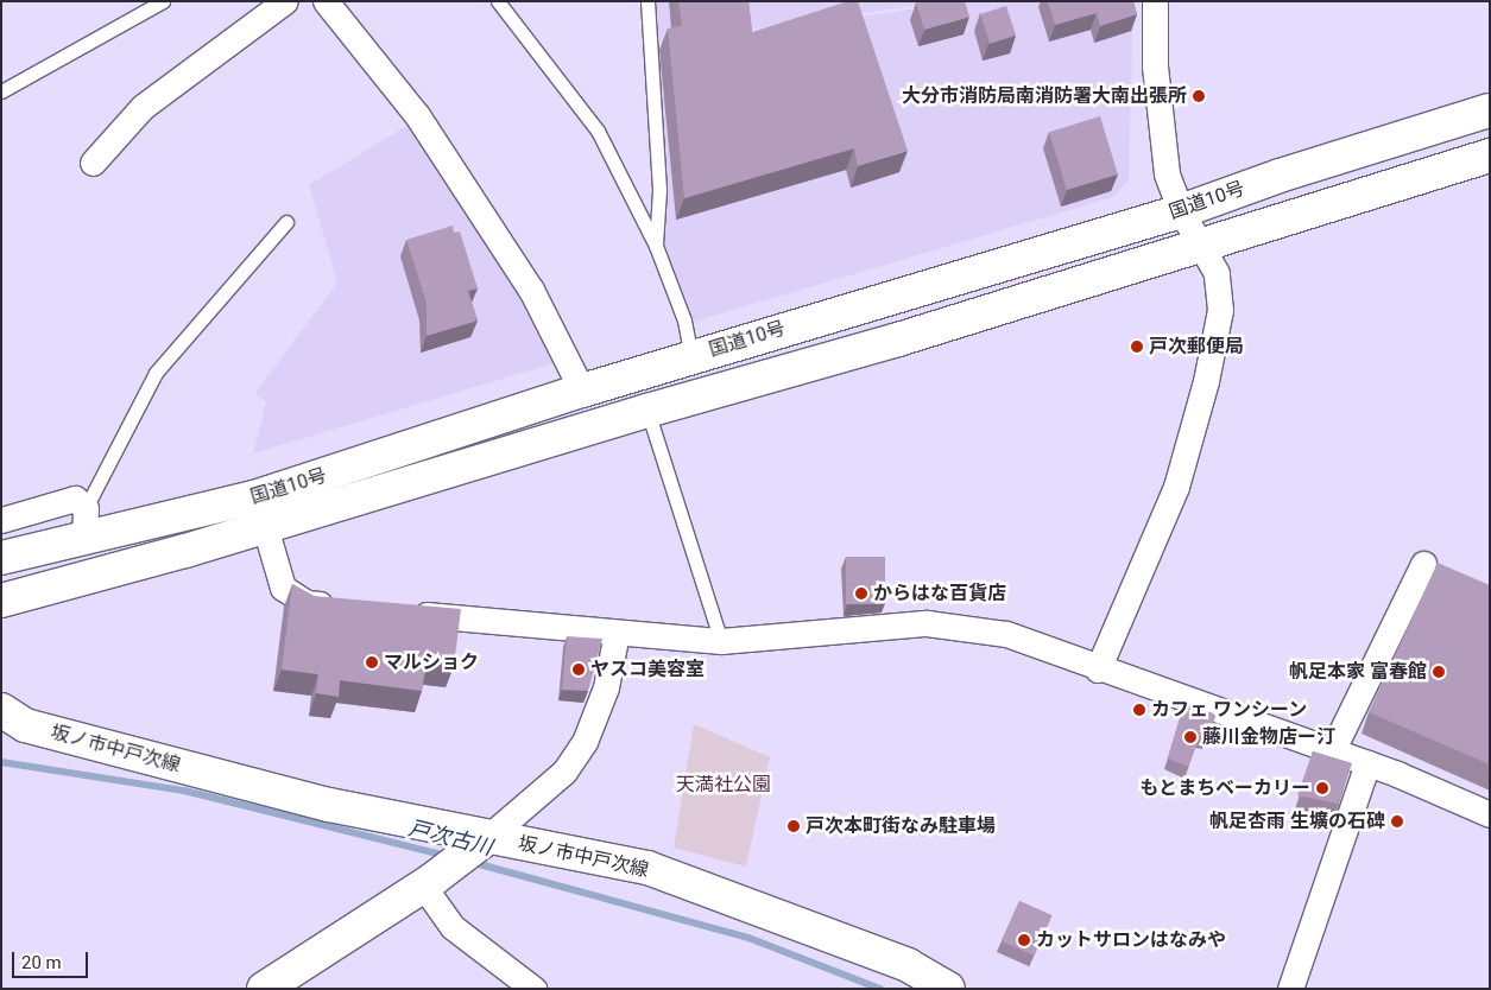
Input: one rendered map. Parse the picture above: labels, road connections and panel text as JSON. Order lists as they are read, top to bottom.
{
  "streets": {
    "main road": ["国道10号", "坂ノ市中戸次線"]
  },
  "water": ["戸次古川"],
  "parks": ["天満社公園"],
  "places": [
    "大分市消防局南消防署大南出張所",
    "戸次郵便局",
    "からはな百貨店",
    "マルショク",
    "ヤスコ美容室",
    "帆足本家 富春館",
    "カフェ ワンシーン",
    "藤川金物店ー汀",
    "もとまちベーカリー",
    "帆足杏雨 生壙の石碑",
    "戸次本町街なみ駐車場",
    "カットサロンはなみや"
  ],
  "scale_bar": "20 m"
}
